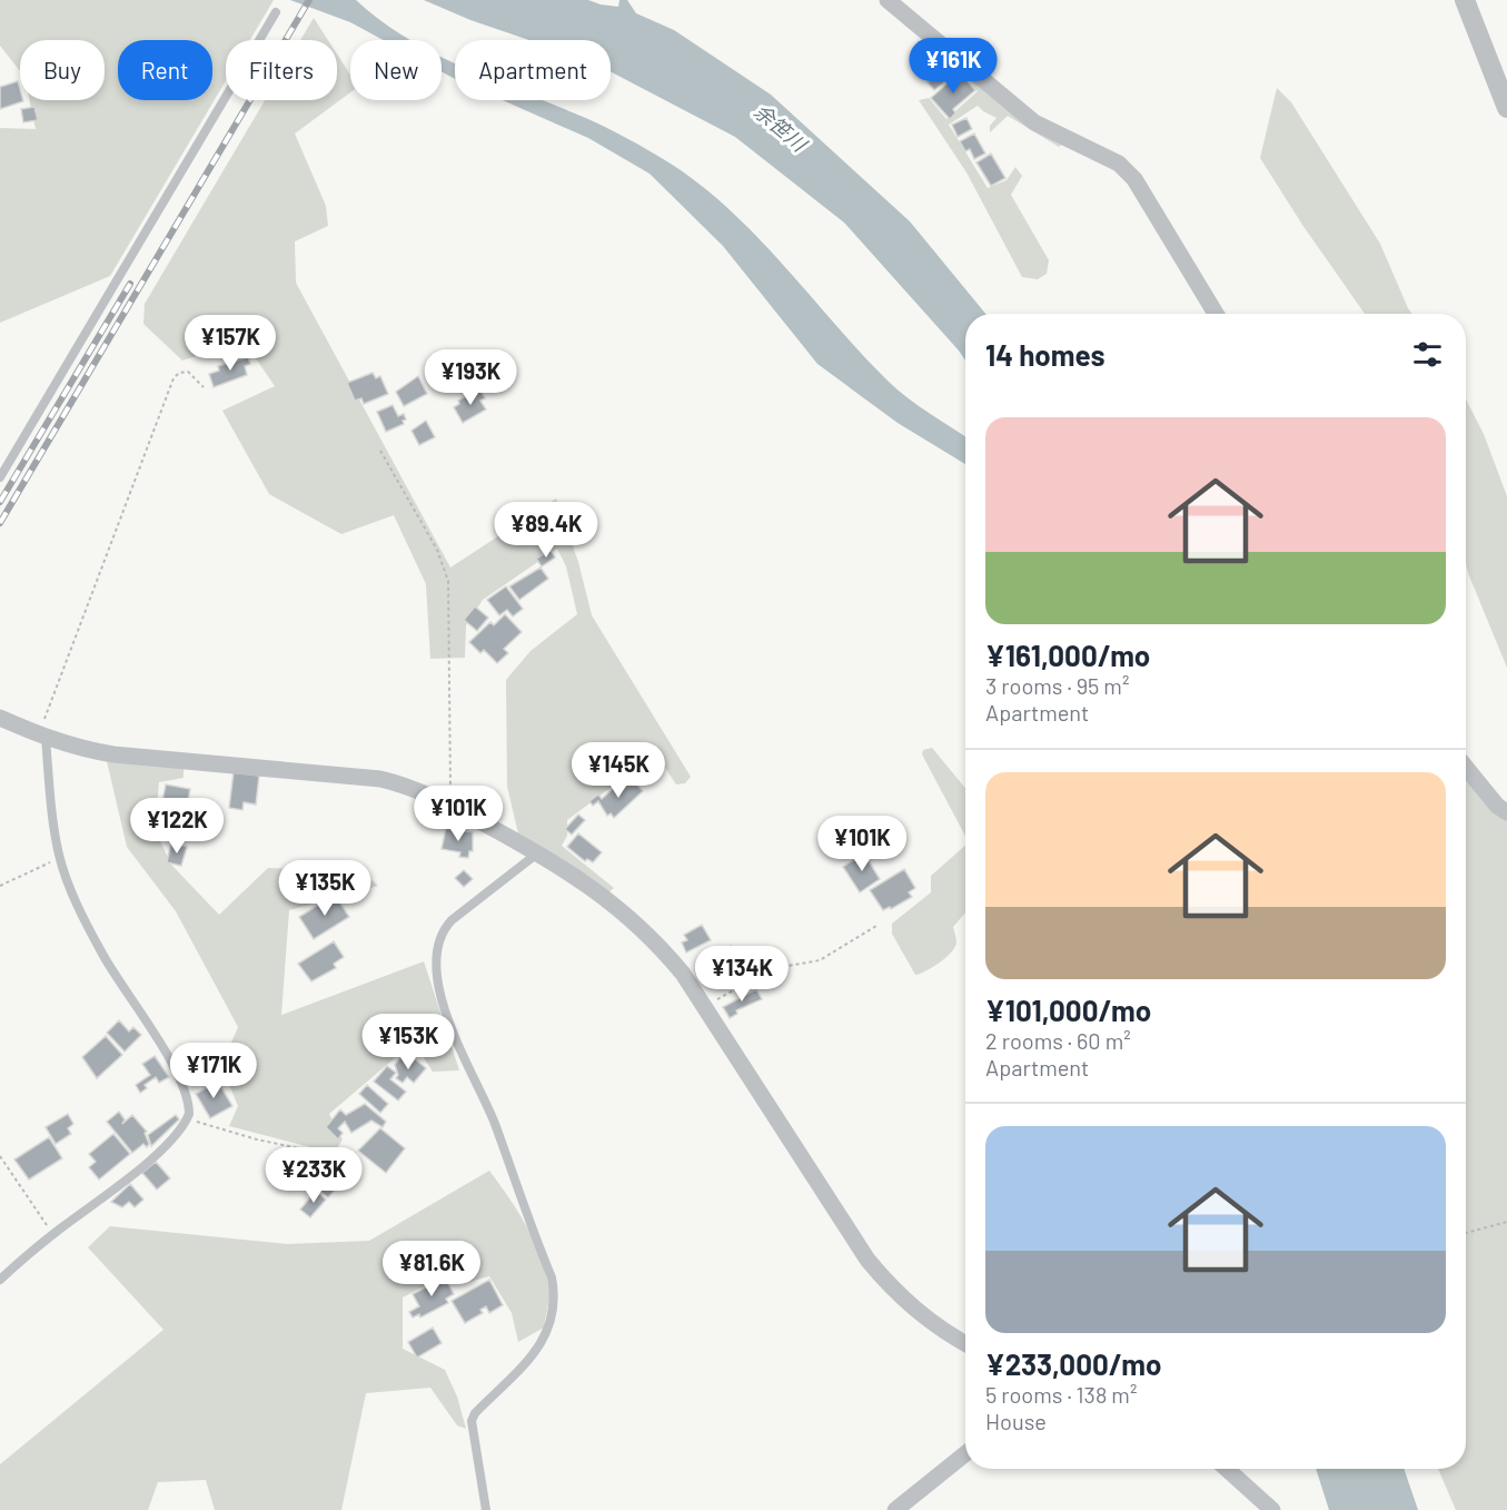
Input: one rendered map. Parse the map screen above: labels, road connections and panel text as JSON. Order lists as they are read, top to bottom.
{
  "water": ["余笹川"],
  "page": {
    "price": [
      "¥161K",
      "¥157K",
      "¥193K",
      "¥89.4K",
      "¥145K",
      "¥101K",
      "¥122K",
      "¥101K",
      "¥135K",
      "¥134K",
      "¥153K",
      "¥171K",
      "¥233K",
      "¥81.6K"
    ],
    "chip": [
      "Buy",
      "Rent",
      "Filters",
      "New",
      "Apartment"
    ],
    "heading": "14 homes",
    "list": [
      {
        "name": "¥161,000/mo",
        "note": "3 rooms · 95 m² · Apartment"
      },
      {
        "name": "¥101,000/mo",
        "note": "2 rooms · 60 m² · Apartment"
      },
      {
        "name": "¥233,000/mo",
        "note": "5 rooms · 138 m² · House"
      }
    ]
  }
}
